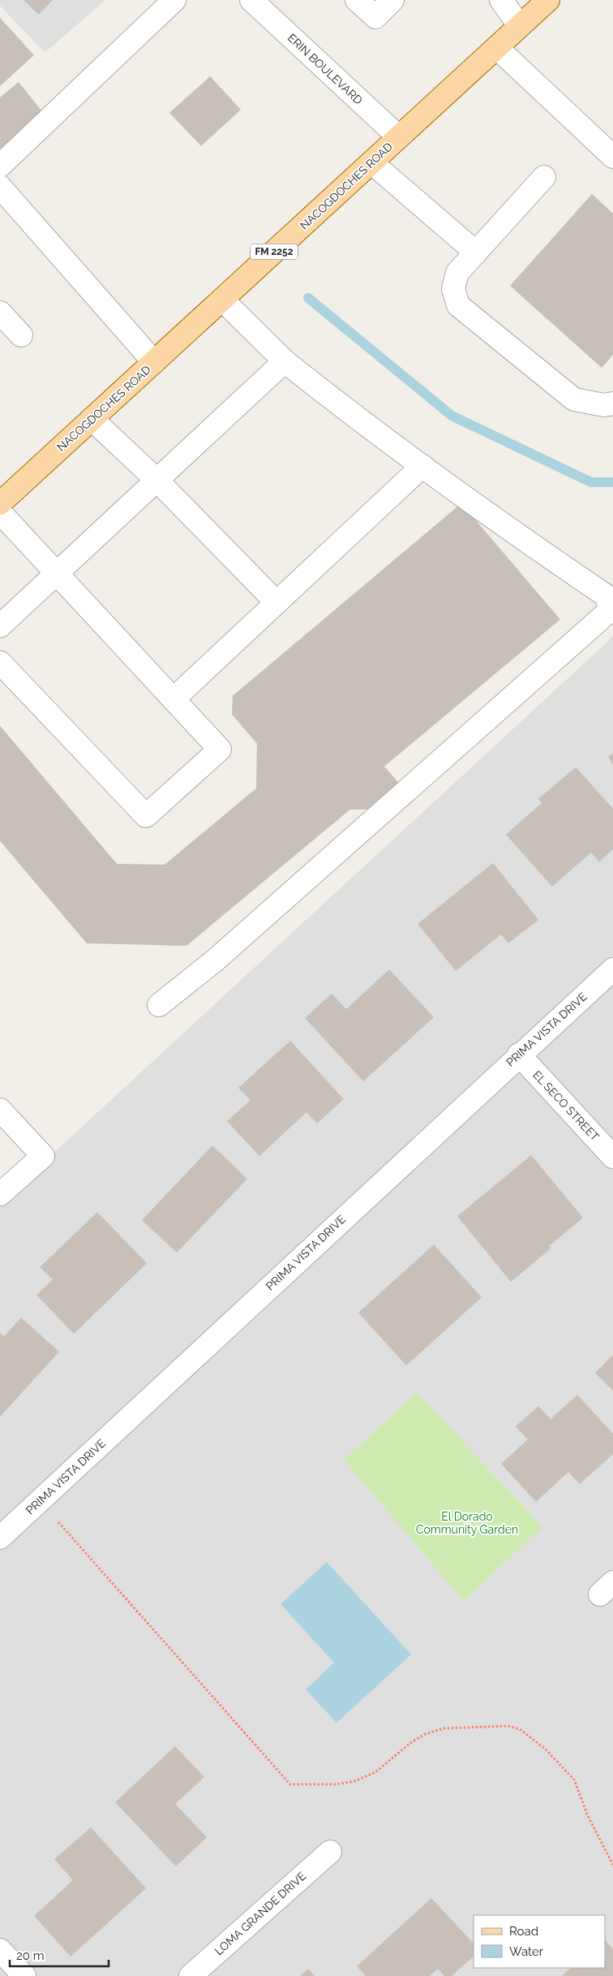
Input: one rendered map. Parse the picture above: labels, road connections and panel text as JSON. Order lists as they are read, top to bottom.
{
  "streets": {
    "main road": ["NACOGDOCHES ROAD", "FM 2252"],
    "street": [
      "ERIN BOULEVARD",
      "PRIMA VISTA DRIVE",
      "EL SECO STREET",
      "LOMA GRANDE DRIVE"
    ]
  },
  "crossings": [
    ["ERIN BOULEVARD", "NACOGDOCHES ROAD"],
    ["PRIMA VISTA DRIVE", "EL SECO STREET"]
  ],
  "parks": ["El Dorado Community Garden"],
  "legend": ["Road", "Water"],
  "scale_bar": "20 m"
}
